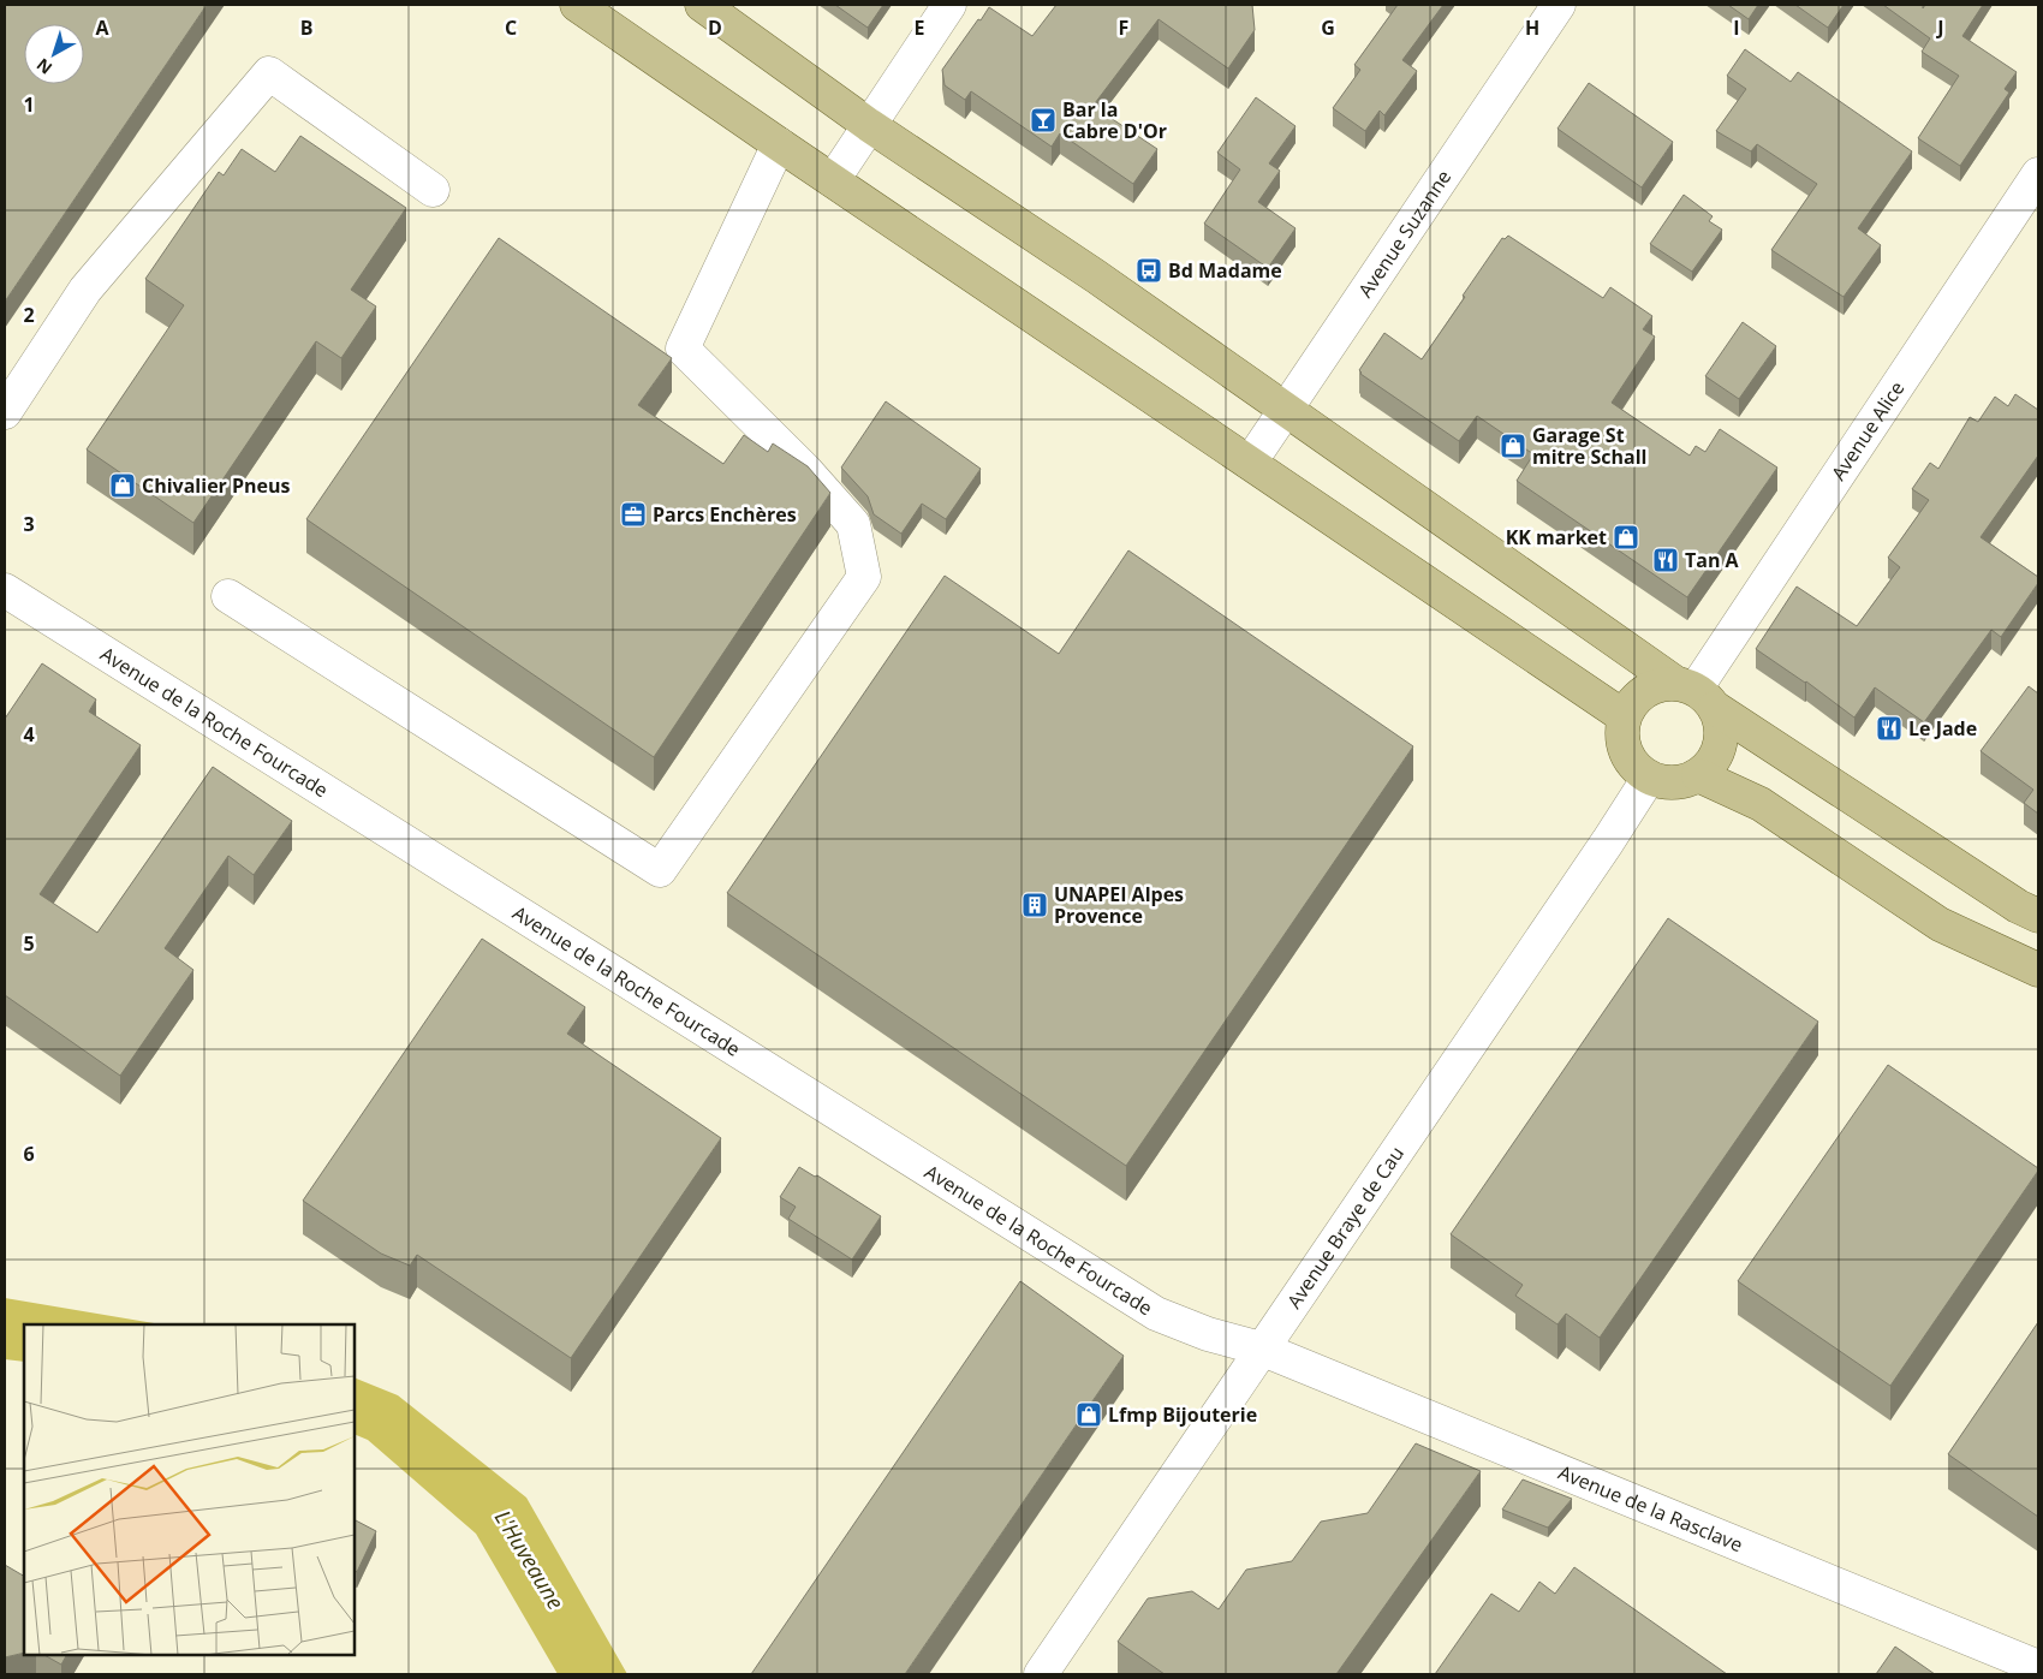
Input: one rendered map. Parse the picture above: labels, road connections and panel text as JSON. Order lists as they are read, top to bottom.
{
  "streets": {
    "street": [
      "Avenue Suzanne",
      "Avenue Alice",
      "Avenue de la Roche Fourcade",
      "Avenue Braye de Cau",
      "Avenue de la Rasclave"
    ]
  },
  "crossings": [
    ["Avenue Alice", "Avenue Braye de Cau"],
    ["Avenue de la Roche Fourcade", "Avenue Braye de Cau"],
    ["Avenue de la Roche Fourcade", "Avenue de la Rasclave"],
    ["Avenue Braye de Cau", "Avenue de la Rasclave"]
  ],
  "water": ["L'Huveaune"],
  "places": {
    "bar": ["Bar la Cabre D'Or"],
    "bus stop": ["Bd Madame"],
    "shop": [
      "Garage St mitre Schall",
      "Chivalier Pneus",
      "KK market",
      "Lfmp Bijouterie"
    ],
    "office": ["Parcs Enchères"],
    "restaurant": ["Tan A", "Le Jade"],
    "building": ["UNAPEI Alpes Provence"]
  },
  "north": "bottom left",
  "grid": {
    "columns": [
      "A",
      "B",
      "C",
      "D",
      "E",
      "F",
      "G",
      "H",
      "I",
      "J"
    ],
    "rows": [
      "1",
      "2",
      "3",
      "4",
      "5",
      "6"
    ]
  }
}
